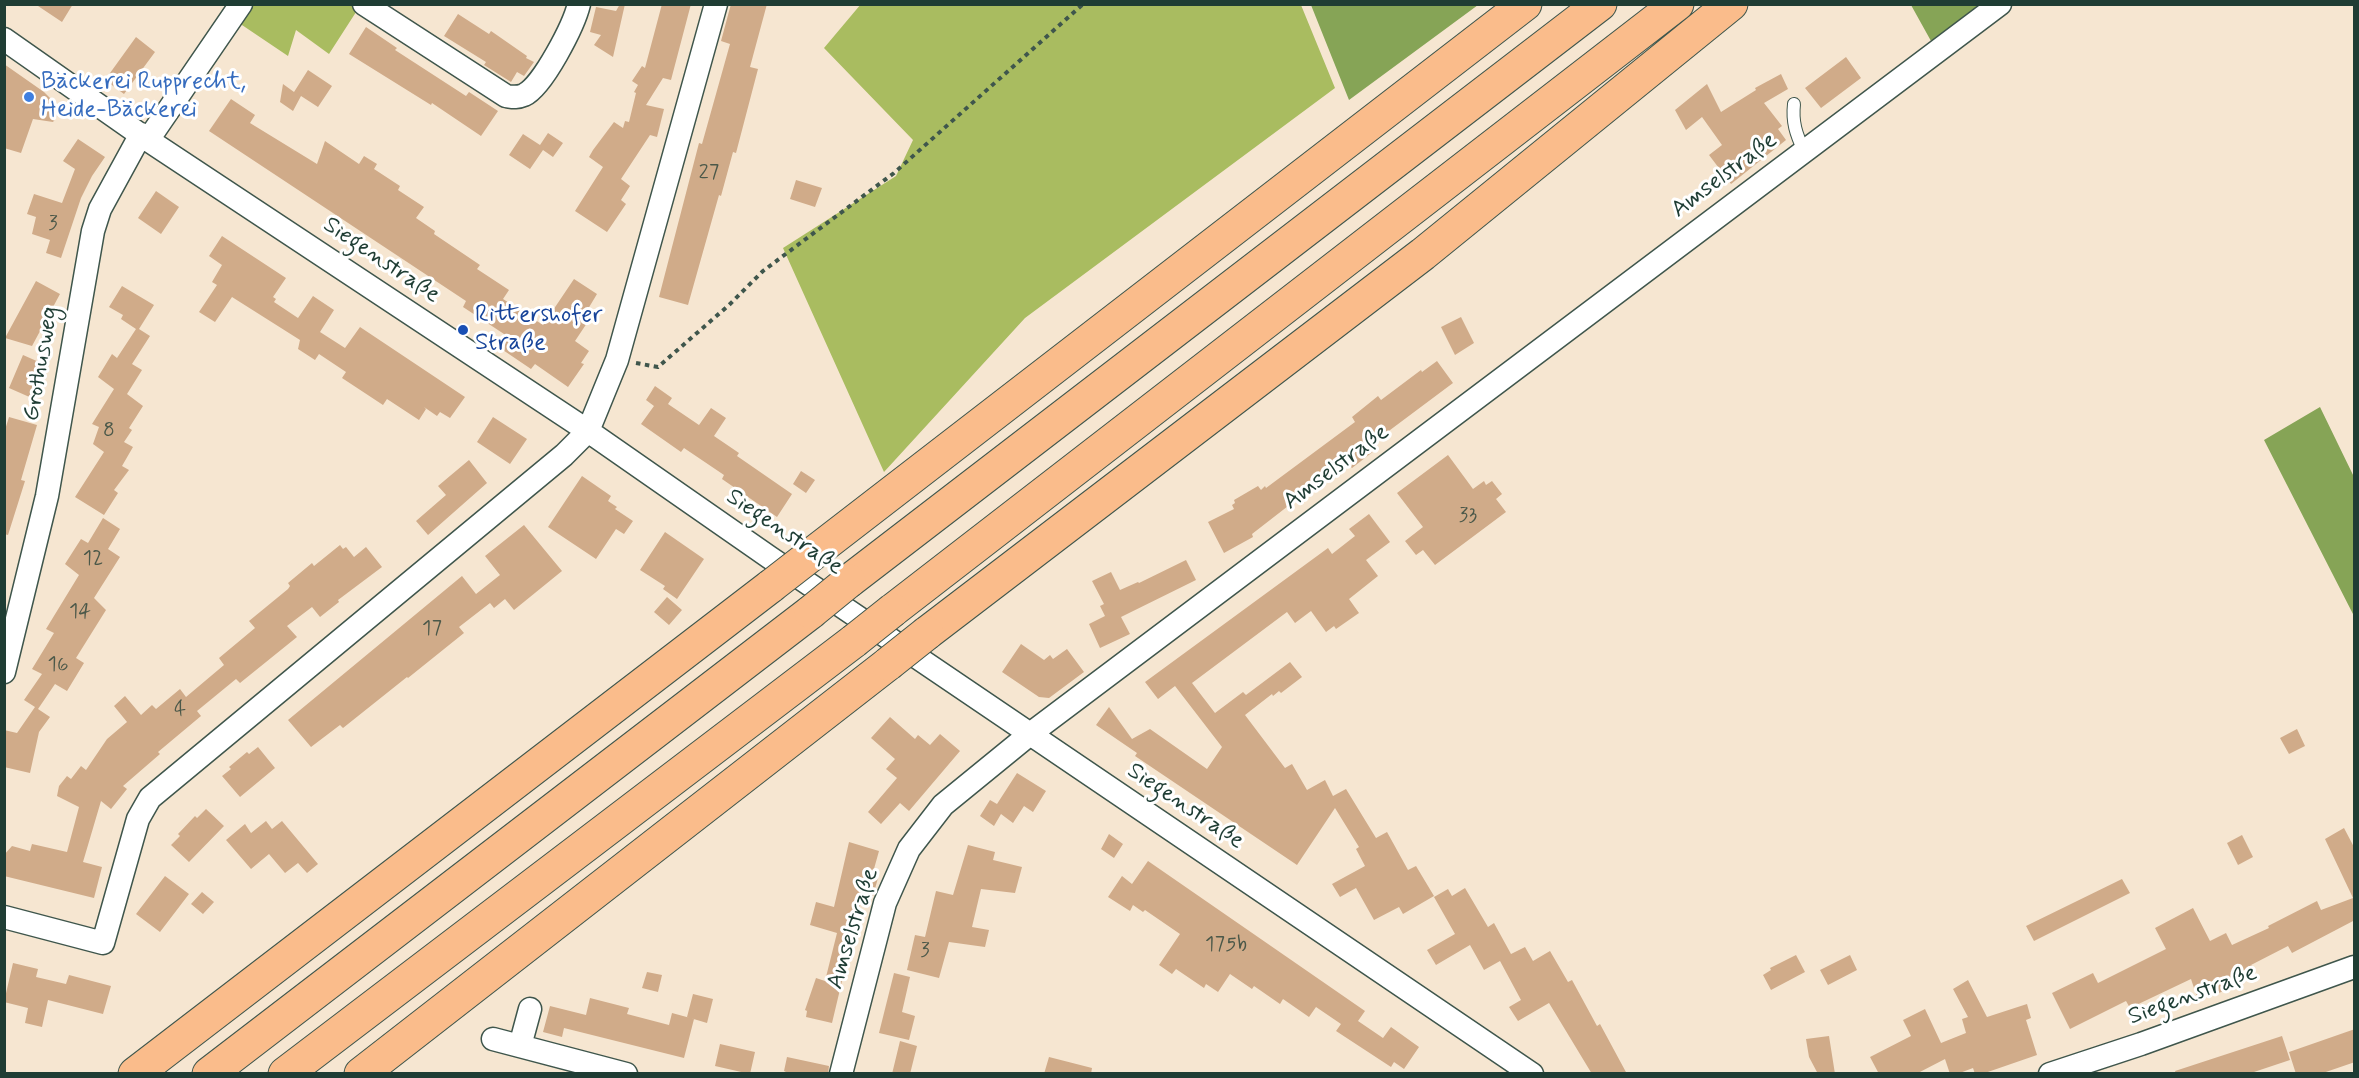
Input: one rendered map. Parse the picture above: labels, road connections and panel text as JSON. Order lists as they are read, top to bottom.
{
  "streets": {
    "street": ["Amselstraße", "Siegenstraße", "Grothusweg"]
  },
  "crossings": [
    ["Amselstraße", "Siegenstraße"],
    ["Siegenstraße", "Grothusweg"]
  ],
  "places": ["Bäckerei Rupprecht, Heide-Bäckerei", "Rittershofer Straße"],
  "house_numbers": [
    "27",
    "3",
    "8",
    "33",
    "12",
    "14",
    "17",
    "16",
    "4",
    "175b",
    "3"
  ]
}
